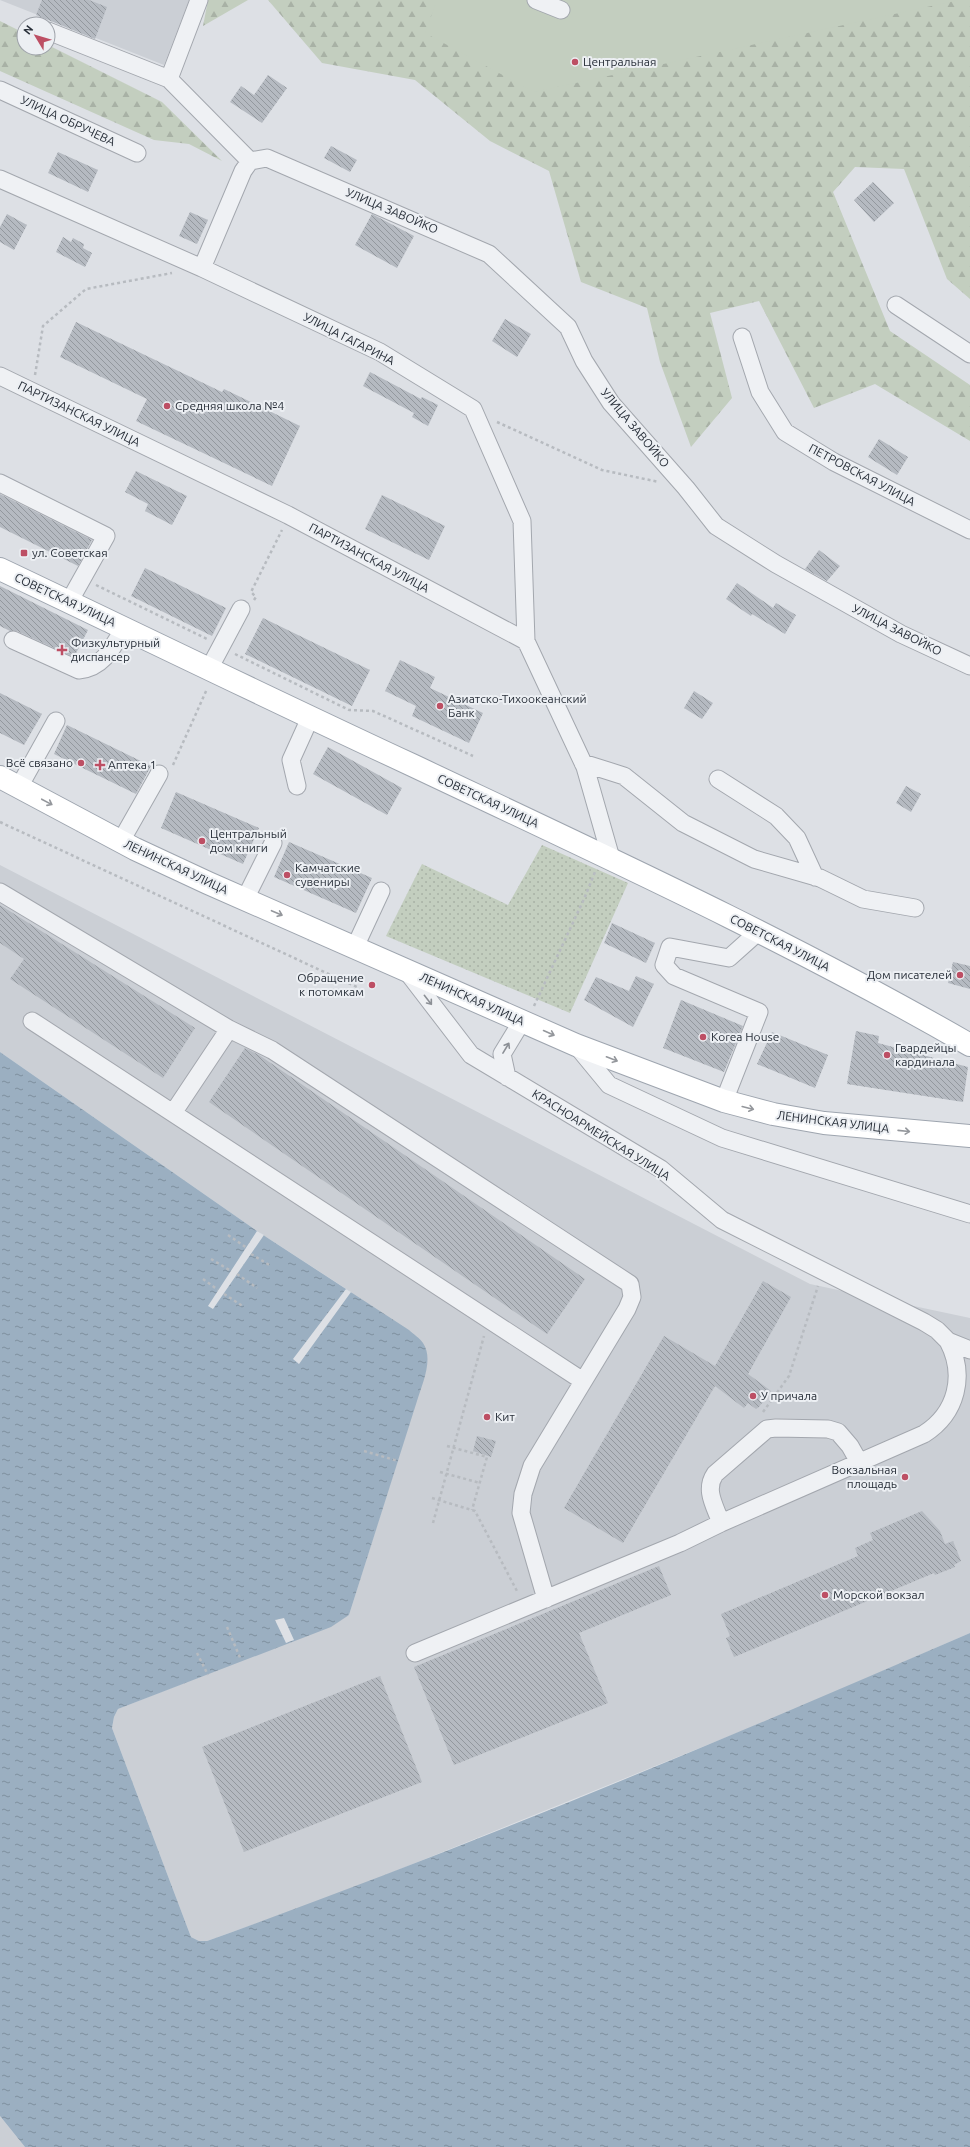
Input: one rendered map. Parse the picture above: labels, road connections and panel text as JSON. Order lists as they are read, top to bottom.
{
  "streets": {
    "main road": ["СОВЕТСКАЯ УЛИЦА", "ЛЕНИНСКАЯ УЛИЦА"],
    "street": [
      "УЛИЦА ОБРУЧЕВА",
      "УЛИЦА ЗАВОЙКО",
      "УЛИЦА ГАГАРИНА",
      "ПАРТИЗАНСКАЯ УЛИЦА",
      "ПЕТРОВСКАЯ УЛИЦА",
      "КРАСНОАРМЕЙСКАЯ УЛИЦА"
    ]
  },
  "crossings": [
    ["ЛЕНИНСКАЯ УЛИЦА", "КРАСНОАРМЕЙСКАЯ УЛИЦА"]
  ],
  "one_way": ["ЛЕНИНСКАЯ УЛИЦА"],
  "places": {
    "other": [
      "Центральная",
      "Средняя школа №4",
      "Азиатско-Тихоокеанский Банк",
      "Всё связано",
      "Центральный дом книги",
      "Камчатские сувениры",
      "Дом писателей",
      "Обращение к потомкам",
      "Korea House",
      "Гвардейцы кардинала",
      "У причала",
      "Кит",
      "Вокзальная площадь",
      "Морской вокзал"
    ],
    "transit": ["ул. Советская"],
    "health": ["Физкультурный диспансер", "Аптека 1"]
  },
  "north": "top left"
}
